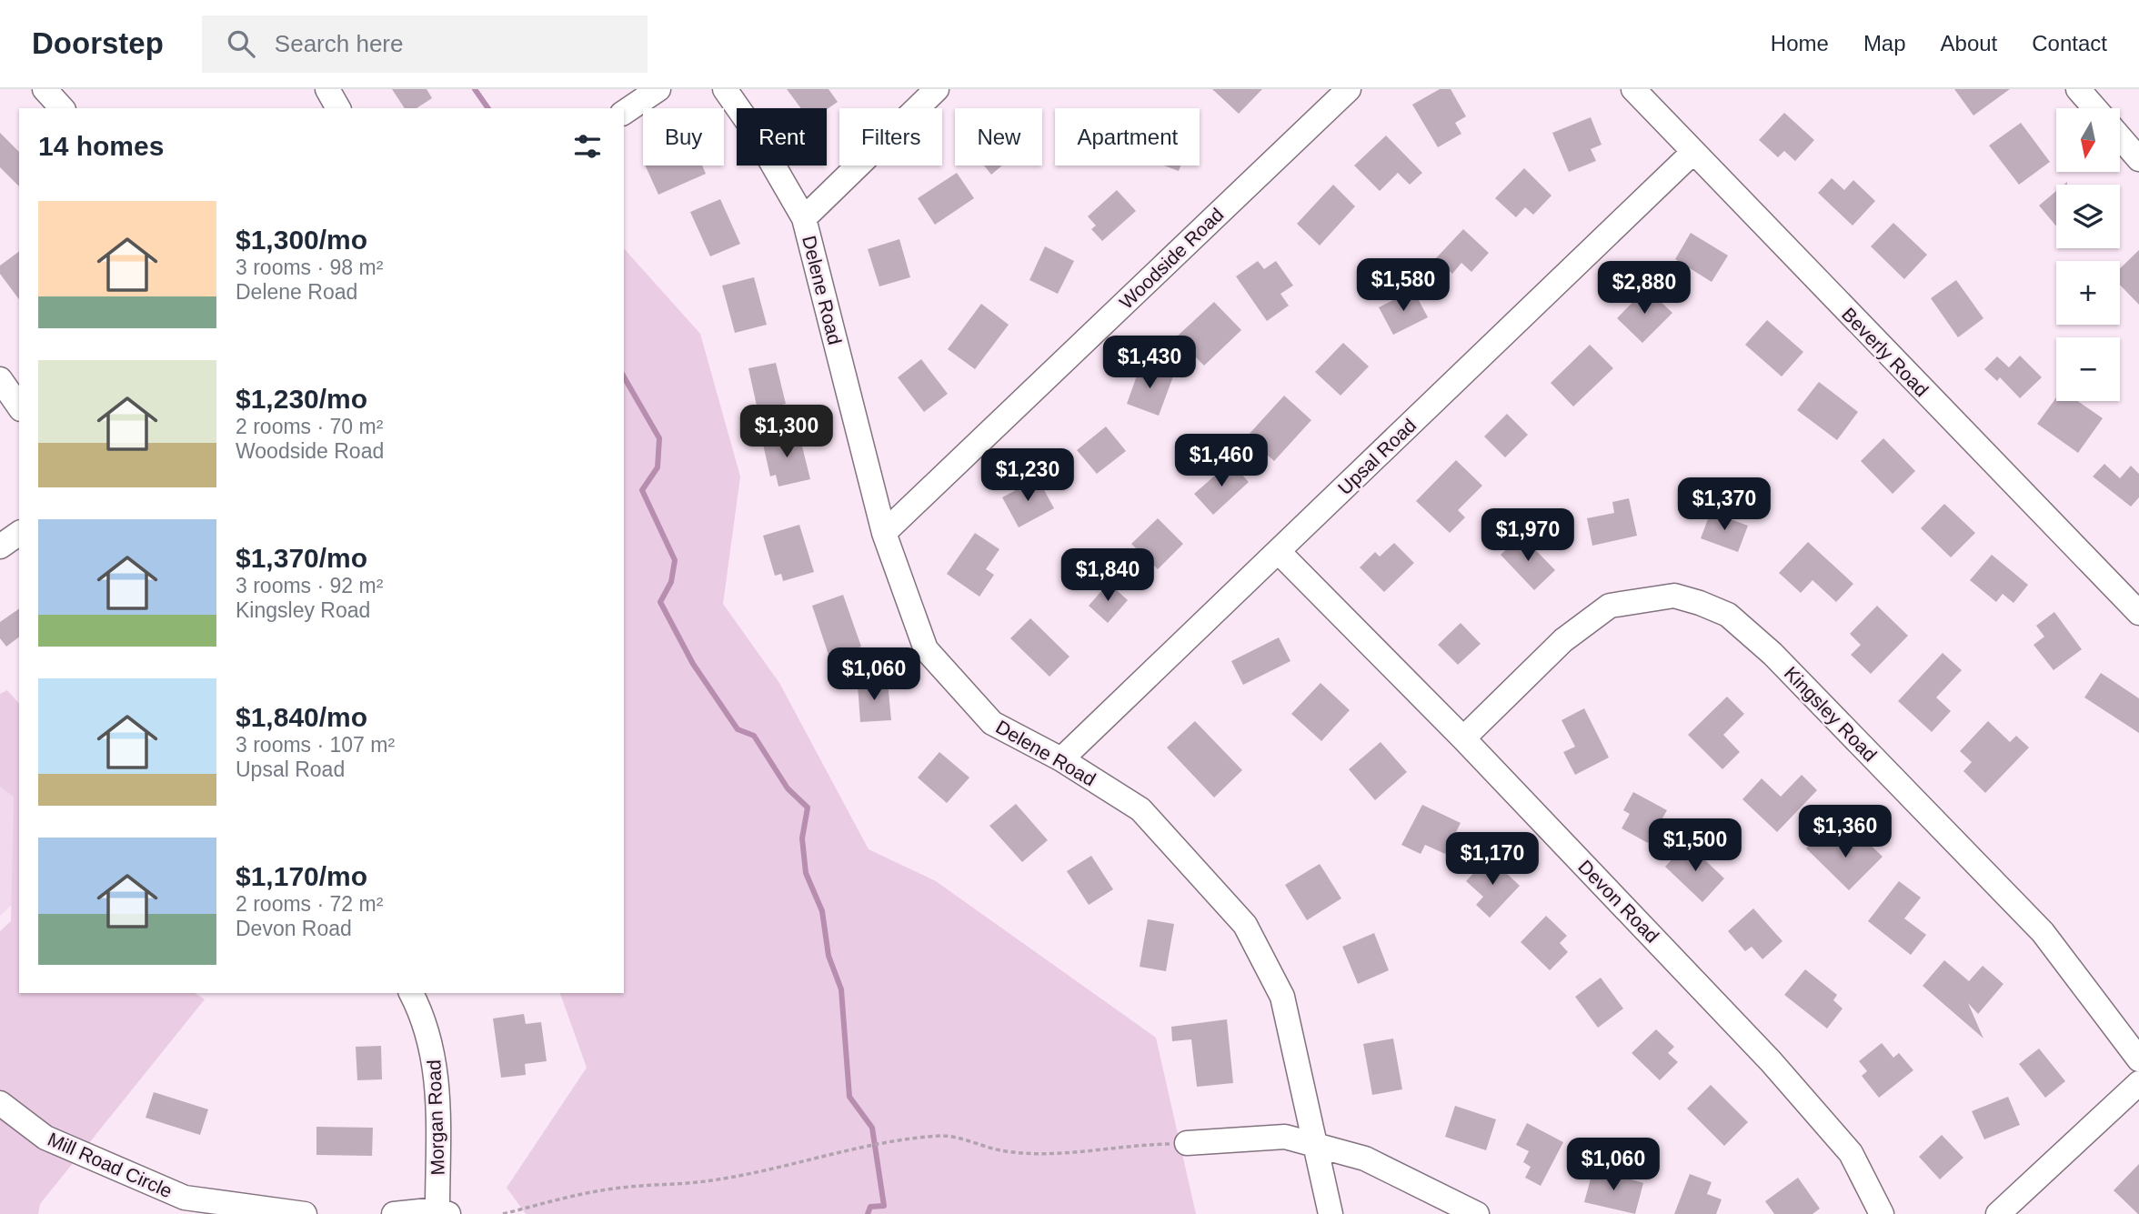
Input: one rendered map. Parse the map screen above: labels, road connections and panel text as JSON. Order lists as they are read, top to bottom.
{
  "streets": {
    "street": [
      "Woodside Road",
      "Delene Road",
      "Beverly Road",
      "Upsal Road",
      "Kingsley Road",
      "Devon Road",
      "Morgan Road",
      "Mill Road Circle"
    ]
  },
  "crossings": [
    ["Woodside Road", "Delene Road"],
    ["Delene Road", "Upsal Road"],
    ["Beverly Road", "Upsal Road"],
    ["Upsal Road", "Devon Road"],
    ["Kingsley Road", "Devon Road"]
  ],
  "north": "bottom",
  "page": {
    "header": "Doorstep",
    "search": "Search here",
    "nav": [
      "Home",
      "Map",
      "About",
      "Contact"
    ],
    "map_buttons": ["+", "−"],
    "chip": [
      "Buy",
      "Rent",
      "Filters",
      "New",
      "Apartment"
    ],
    "heading": "14 homes",
    "list": [
      {
        "name": "$1,300/mo",
        "note": "3 rooms · 98 m² · Delene Road"
      },
      {
        "name": "$1,230/mo",
        "note": "2 rooms · 70 m² · Woodside Road"
      },
      {
        "name": "$1,370/mo",
        "note": "3 rooms · 92 m² · Kingsley Road"
      },
      {
        "name": "$1,840/mo",
        "note": "3 rooms · 107 m² · Upsal Road"
      },
      {
        "name": "$1,170/mo",
        "note": "2 rooms · 72 m² · Devon Road"
      }
    ],
    "price": [
      "$1,580",
      "$2,880",
      "$1,430",
      "$1,300",
      "$1,460",
      "$1,230",
      "$1,370",
      "$1,970",
      "$1,840",
      "$1,060",
      "$1,360",
      "$1,500",
      "$1,170",
      "$1,060"
    ]
  }
}
